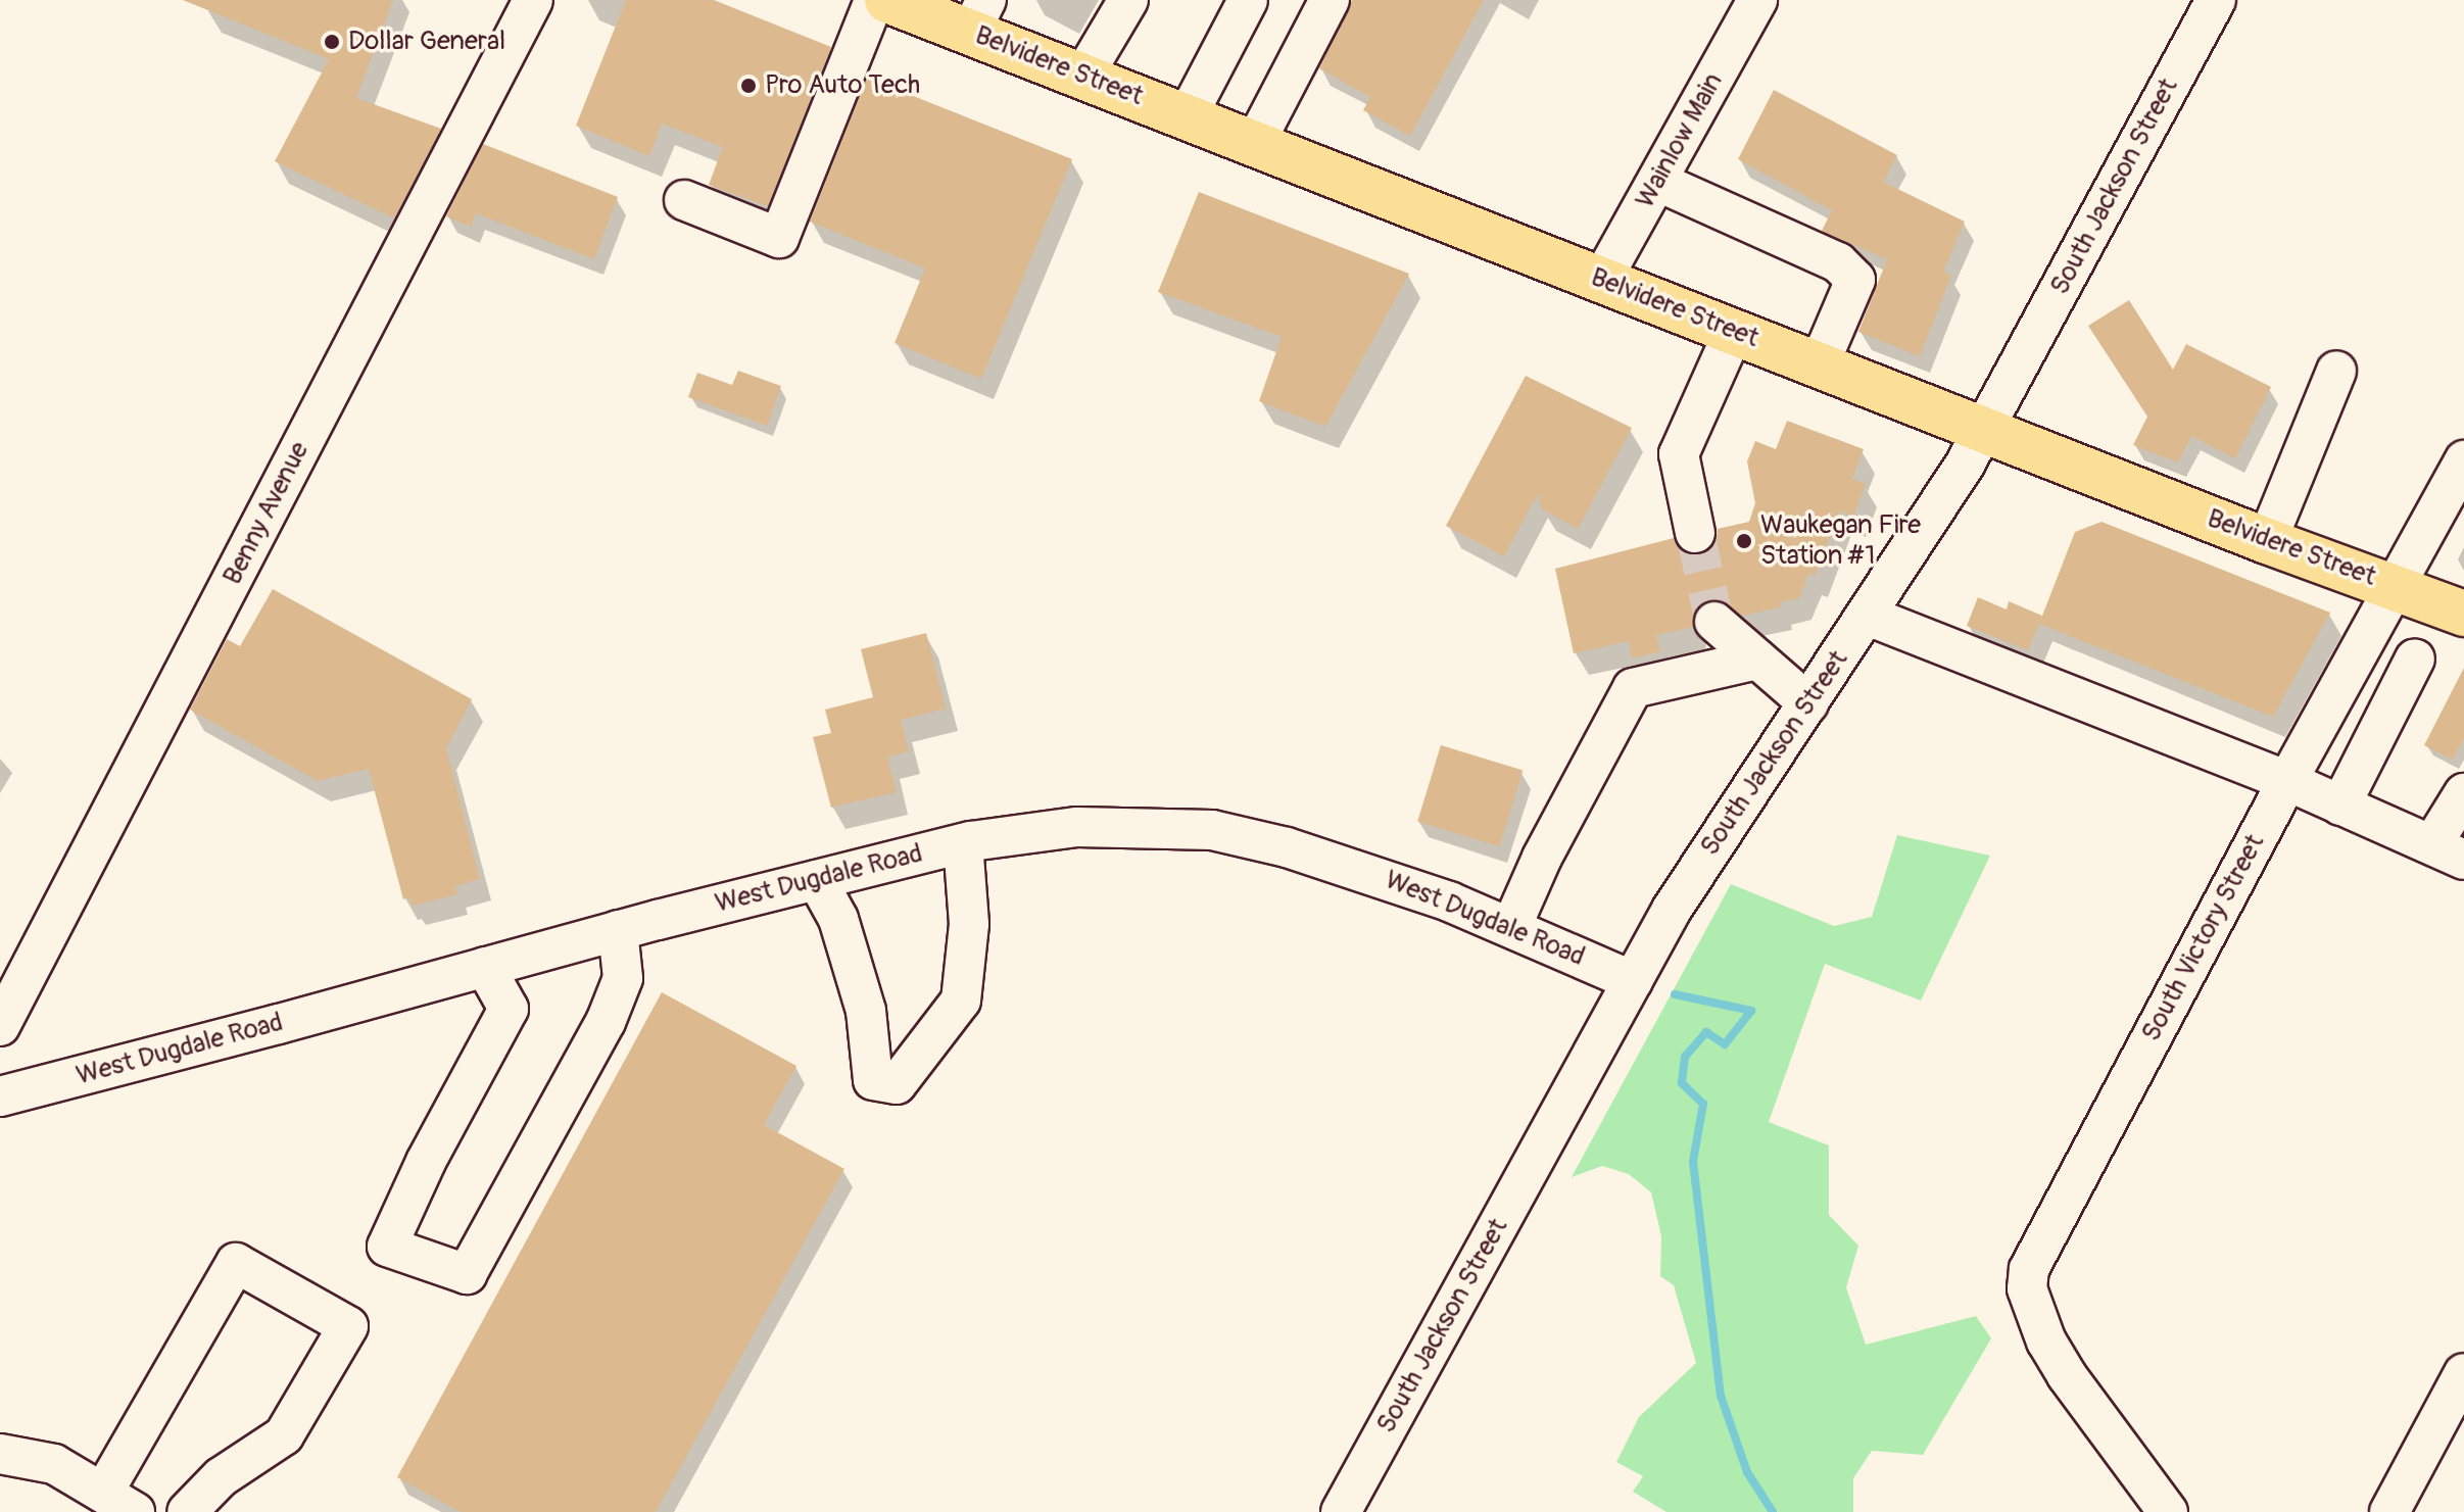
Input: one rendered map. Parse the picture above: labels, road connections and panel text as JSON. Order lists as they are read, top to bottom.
{
  "streets": {
    "main road": ["Belvidere Street"],
    "street": [
      "Wainlow Main",
      "South Jackson Street",
      "Benny Avenue",
      "West Dugdale Road",
      "South Victory Street"
    ]
  },
  "crossings": [
    ["Belvidere Street", "Wainlow Main"],
    ["Belvidere Street", "South Jackson Street"],
    ["Belvidere Street", "South Victory Street"],
    ["South Jackson Street", "West Dugdale Road"]
  ],
  "places": ["Dollar General", "Pro Auto Tech", "Waukegan Fire Station #1"]
}
